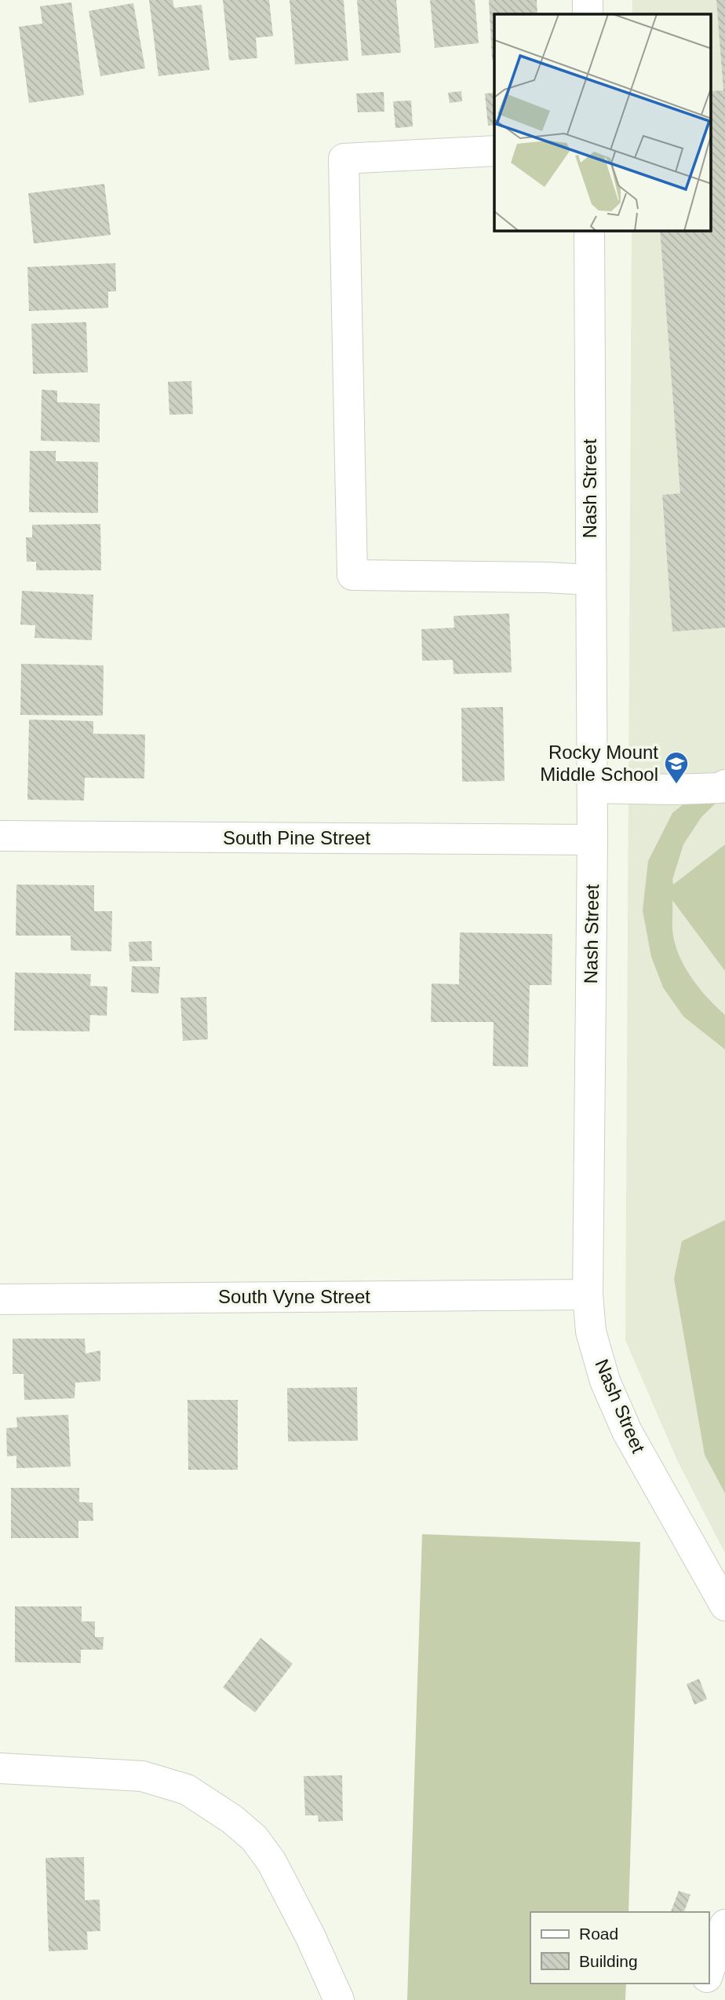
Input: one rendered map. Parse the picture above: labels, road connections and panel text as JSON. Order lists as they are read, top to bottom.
{
  "streets": {
    "street": ["Nash Street", "South Pine Street", "South Vyne Street"]
  },
  "crossings": [
    ["Nash Street", "South Pine Street"],
    ["Nash Street", "South Vyne Street"]
  ],
  "places": {
    "school or university": ["Rocky Mount Middle School"]
  },
  "legend": ["Road", "Building"]
}
